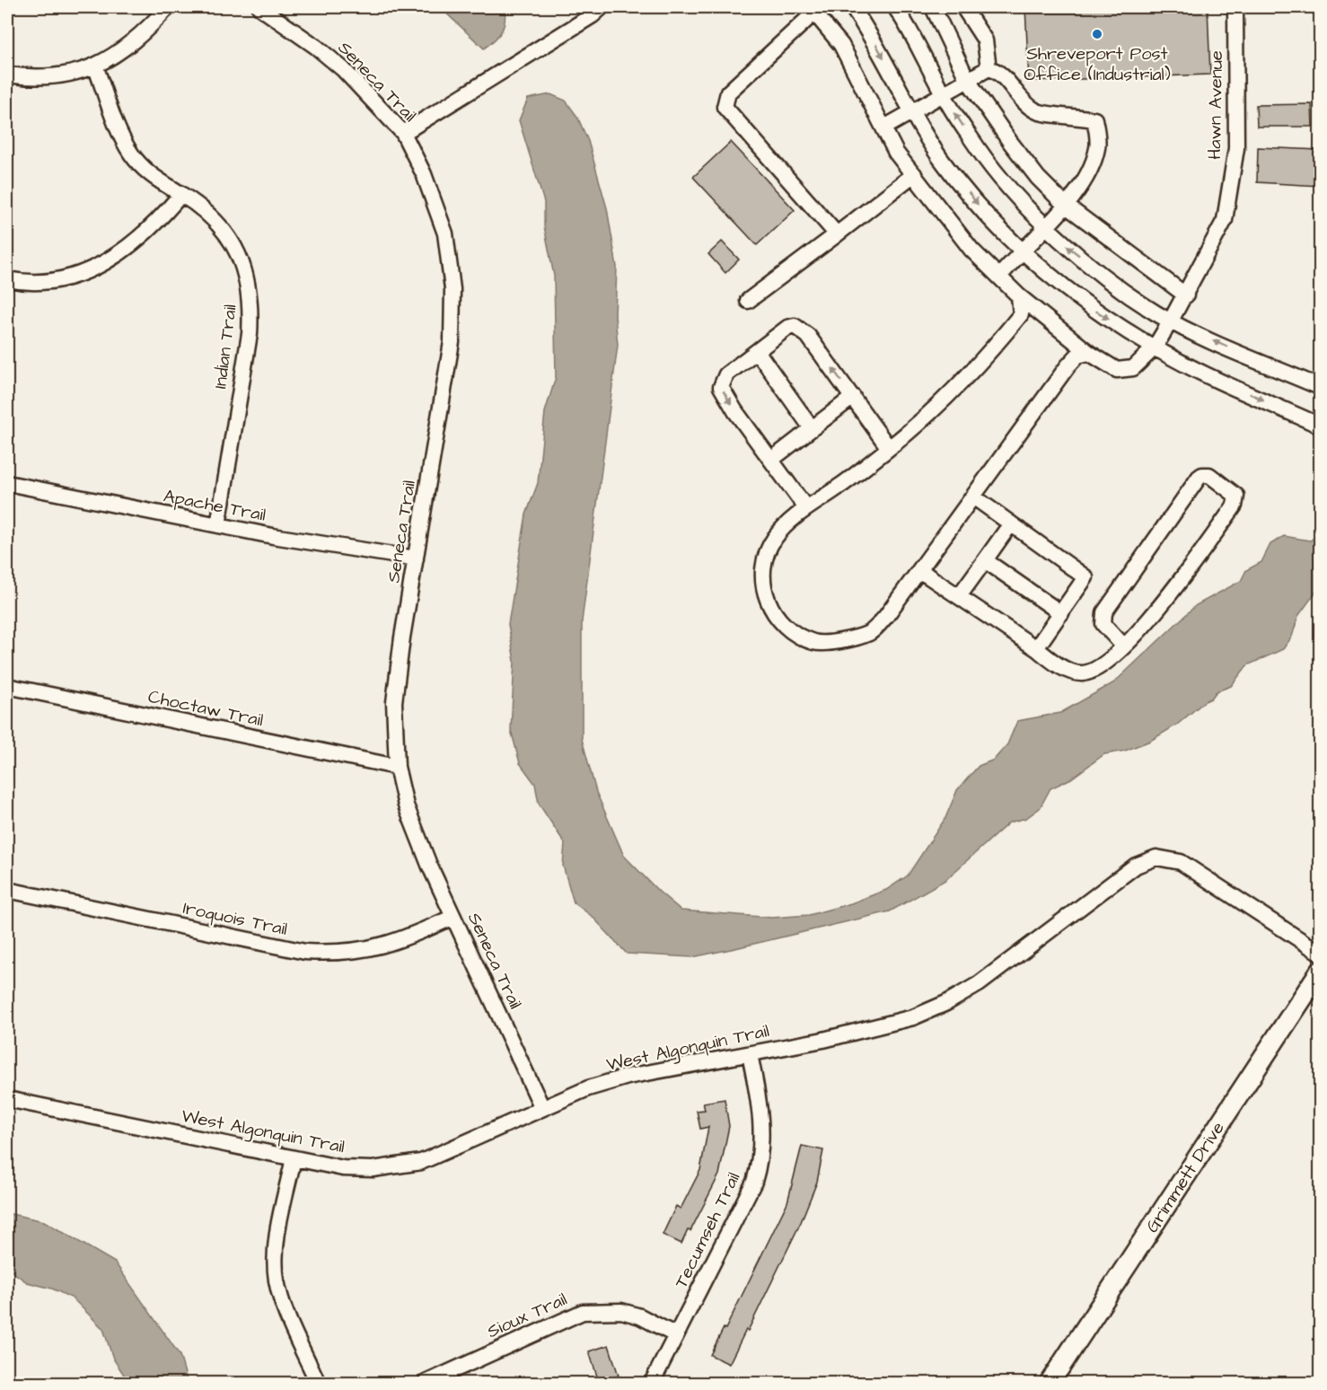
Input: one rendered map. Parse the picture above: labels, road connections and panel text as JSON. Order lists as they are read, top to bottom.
{
  "streets": {
    "main road": ["Grimmett Drive"],
    "street": [
      "Seneca Trail",
      "Hawn Avenue",
      "Indian Trail",
      "Apache Trail",
      "Choctaw Trail",
      "Iroquois Trail",
      "West Algonquin Trail",
      "Tecumseh Trail",
      "Sioux Trail"
    ]
  },
  "crossings": [
    ["Seneca Trail", "Apache Trail"],
    ["Seneca Trail", "Choctaw Trail"],
    ["Seneca Trail", "Iroquois Trail"],
    ["Seneca Trail", "West Algonquin Trail"],
    ["Indian Trail", "Apache Trail"],
    ["West Algonquin Trail", "Tecumseh Trail"],
    ["Tecumseh Trail", "Sioux Trail"]
  ],
  "places": ["Shreveport Post Office (Industrial)"]
}
